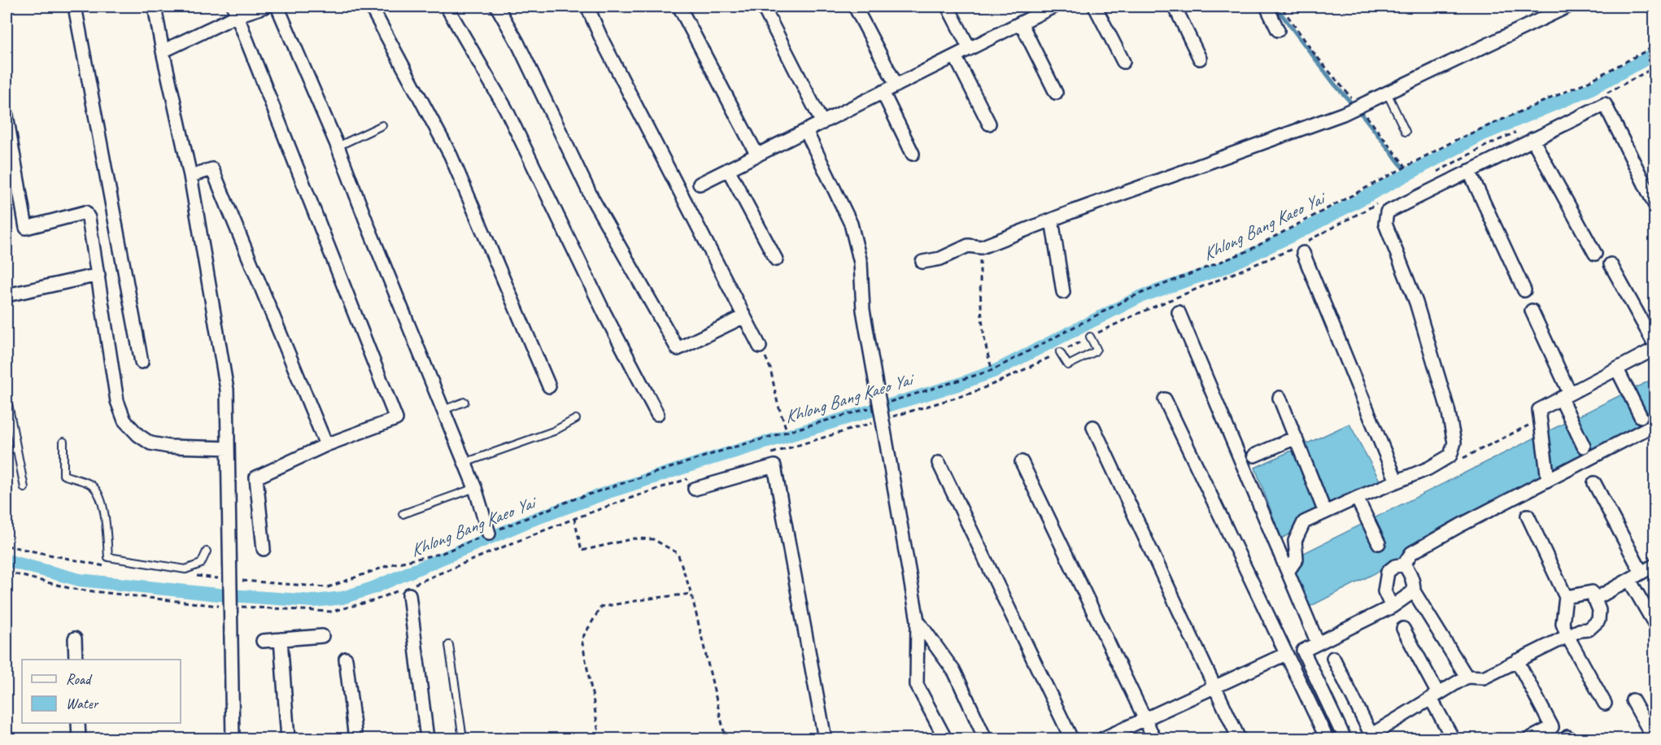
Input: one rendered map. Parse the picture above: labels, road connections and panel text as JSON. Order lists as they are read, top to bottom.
{
  "water": ["Khlong Bang Kaeo Yai"],
  "legend": ["Road", "Water"]
}
